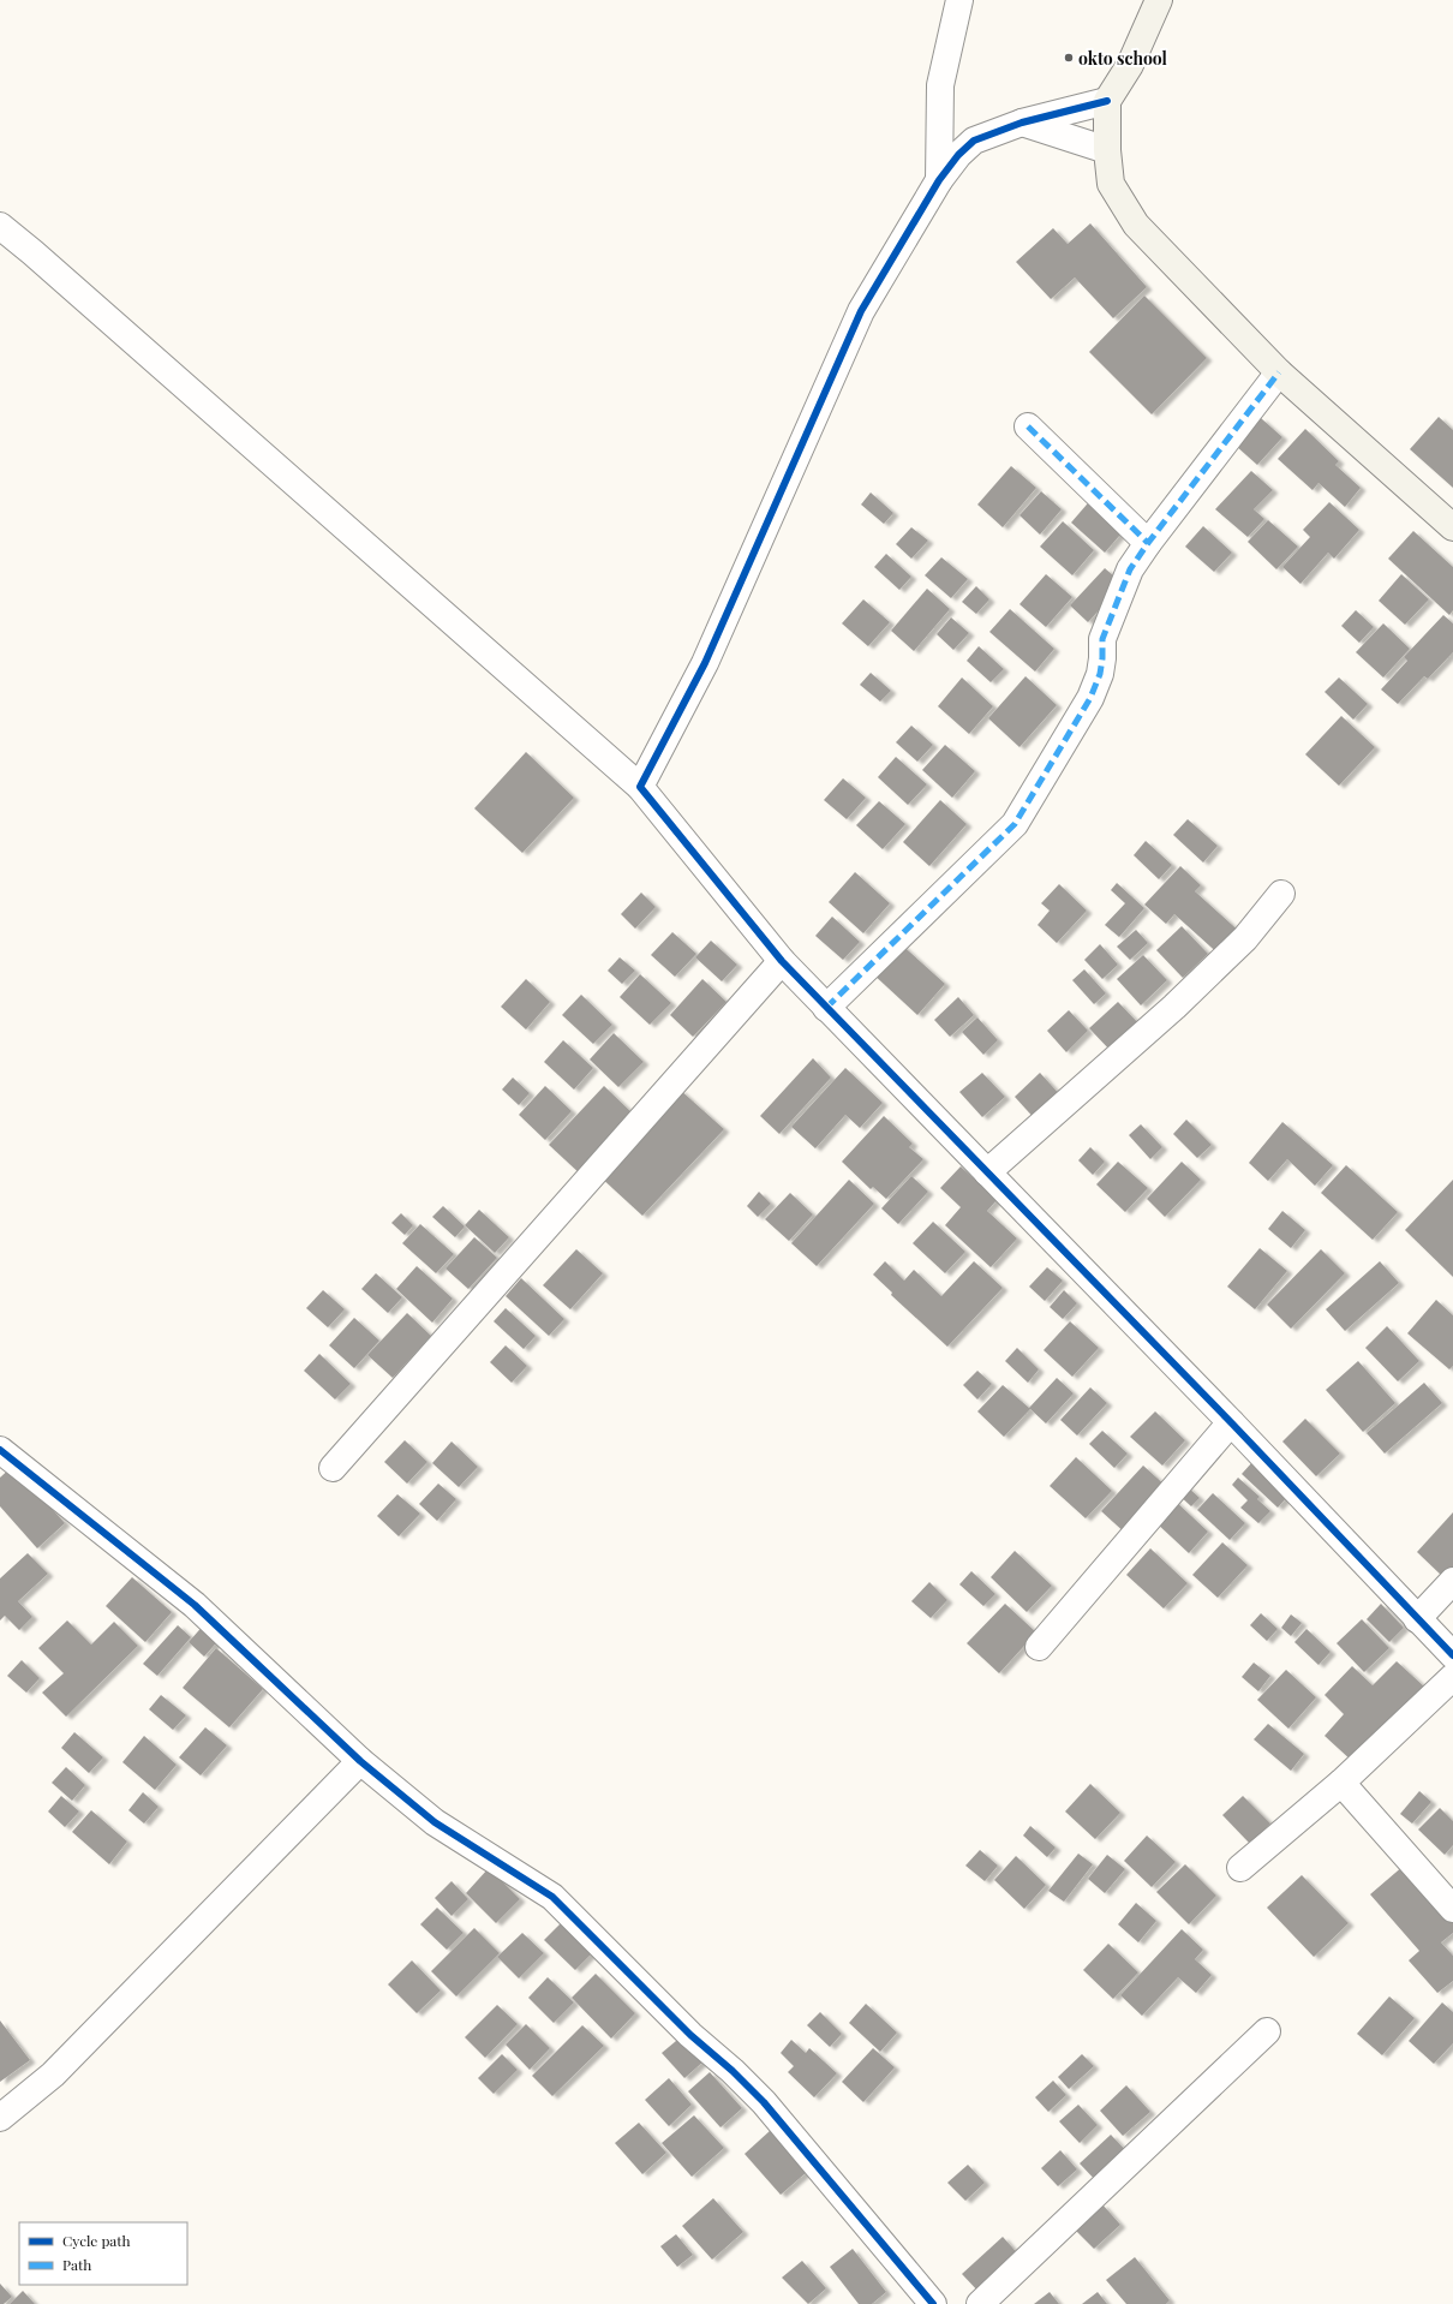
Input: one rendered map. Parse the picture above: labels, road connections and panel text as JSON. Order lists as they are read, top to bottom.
{
  "places": ["okto school"],
  "legend": ["Cycle path", "Path"]
}
